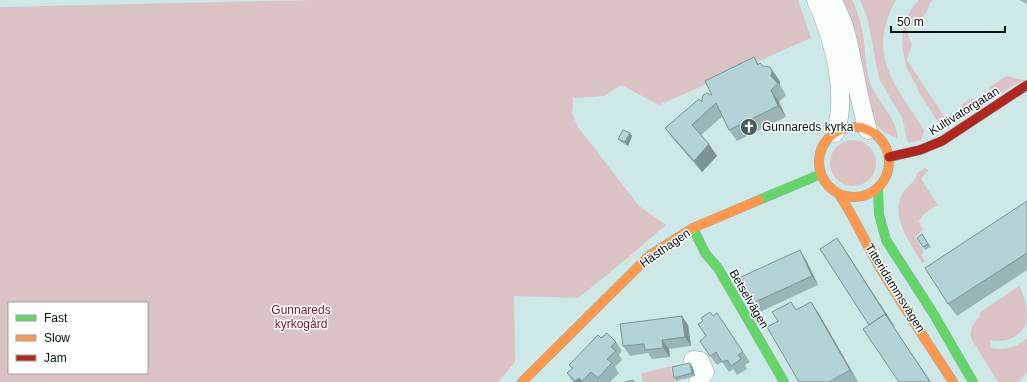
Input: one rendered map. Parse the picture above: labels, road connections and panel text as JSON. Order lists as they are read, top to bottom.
{
  "streets": {
    "street": [
      "Kultivatorgatan",
      "Hästhagen",
      "Titteridammsvägen",
      "Betselvägen"
    ]
  },
  "crossings": [
    ["Kultivatorgatan", "Hästhagen"],
    ["Kultivatorgatan", "Titteridammsvägen"],
    ["Hästhagen", "Titteridammsvägen"],
    ["Hästhagen", "Betselvägen"]
  ],
  "parks": ["Gunnareds kyrkogård"],
  "places": {
    "church": ["Gunnareds kyrka"]
  },
  "legend": ["Fast", "Slow", "Jam"],
  "scale_bar": "50 m"
}
